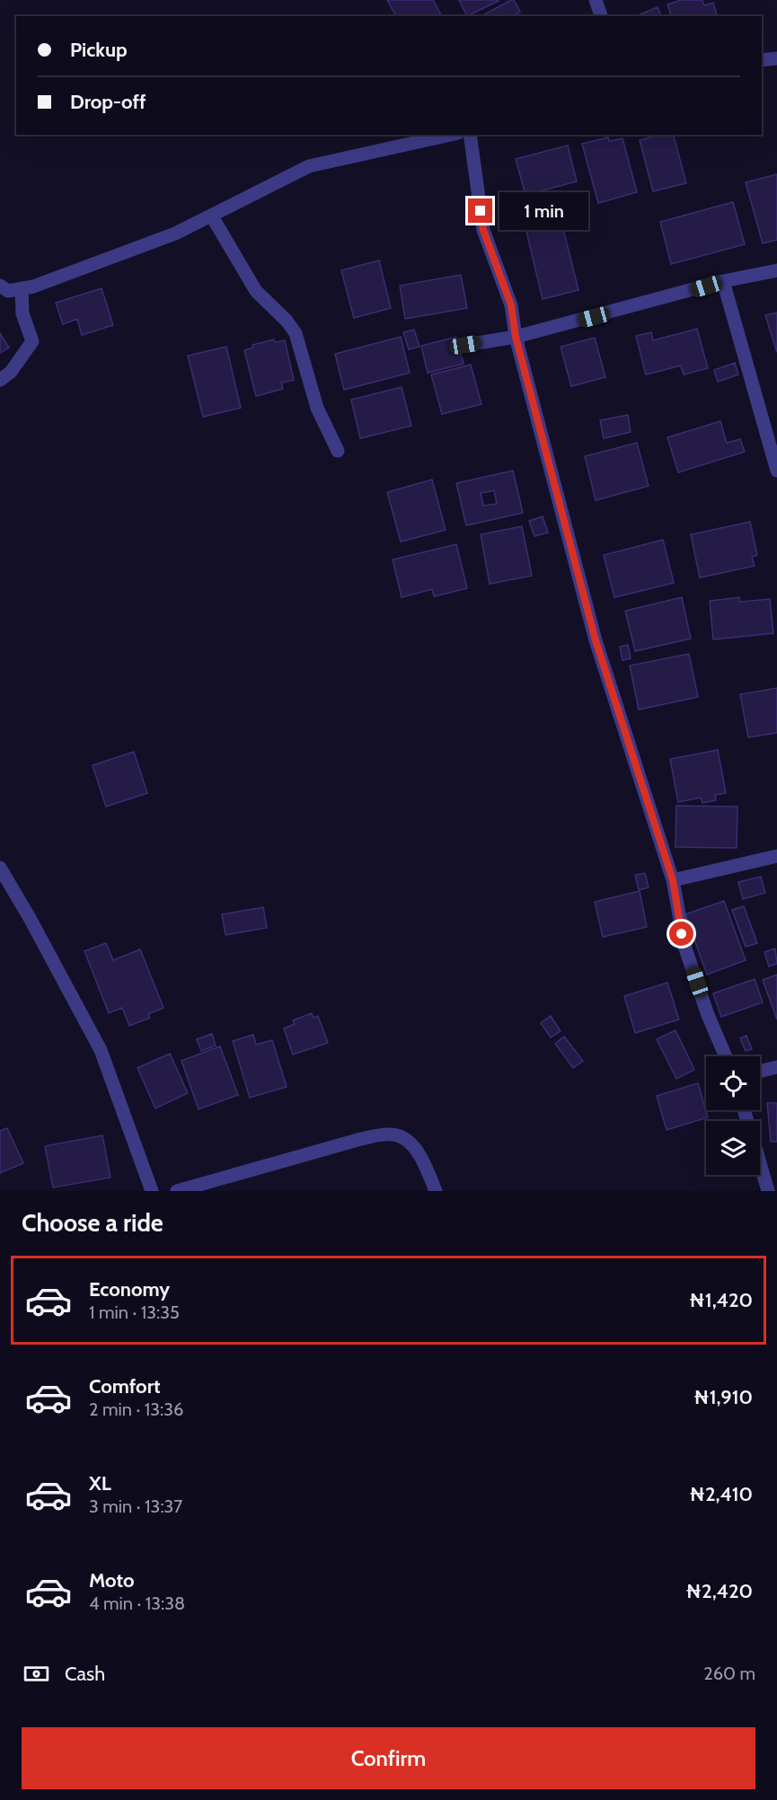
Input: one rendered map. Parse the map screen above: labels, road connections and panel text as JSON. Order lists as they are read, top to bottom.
{
  "page": {
    "banner": ["Pickup", "Drop-off"],
    "bubble": "1 min",
    "heading": "Choose a ride",
    "list": [
      {
        "name": "Economy",
        "note": "1 min · 13:35",
        "value": "₦1,420"
      },
      {
        "name": "Comfort",
        "note": "2 min · 13:36",
        "value": "₦1,910"
      },
      {
        "name": "XL",
        "note": "3 min · 13:37",
        "value": "₦2,410"
      },
      {
        "name": "Moto",
        "note": "4 min · 13:38",
        "value": "₦2,420"
      }
    ],
    "pay": ["Cash", "260 m"],
    "buttons": "Confirm"
  }
}
